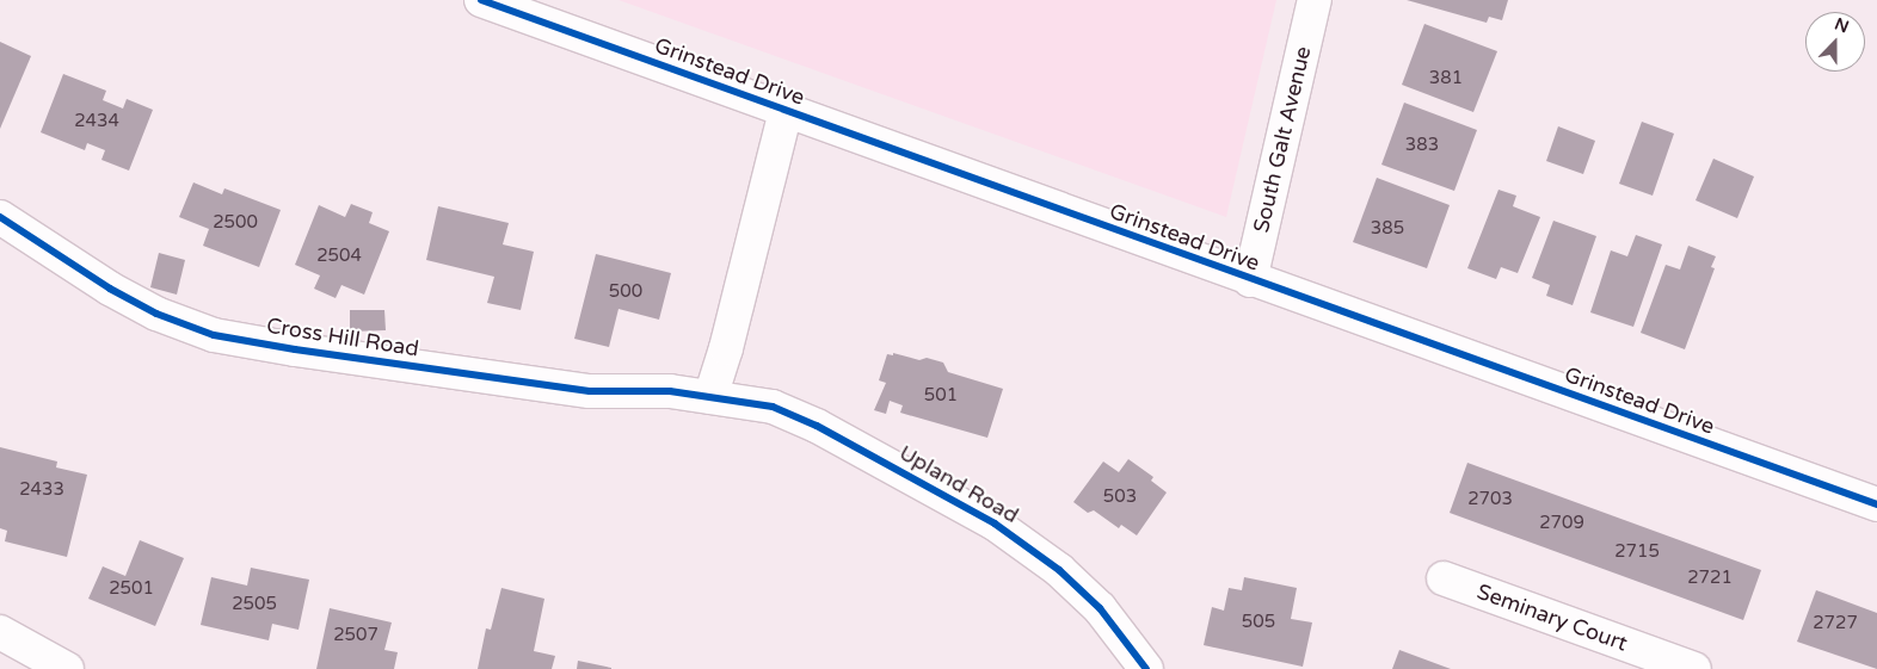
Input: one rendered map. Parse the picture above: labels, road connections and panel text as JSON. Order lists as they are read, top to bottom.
{
  "streets": {
    "street": [
      "Grinstead Drive",
      "South Galt Avenue",
      "Cross Hill Road",
      "Upland Road",
      "Seminary Court"
    ]
  },
  "crossings": [
    ["Grinstead Drive", "South Galt Avenue"],
    ["Cross Hill Road", "Upland Road"]
  ],
  "house_numbers": [
    "381",
    "2434",
    "383",
    "2500",
    "385",
    "2504",
    "500",
    "501",
    "2433",
    "503",
    "2703",
    "2709",
    "2715",
    "2721",
    "2501",
    "2505",
    "505",
    "2727",
    "2507"
  ],
  "north": "top"
}
